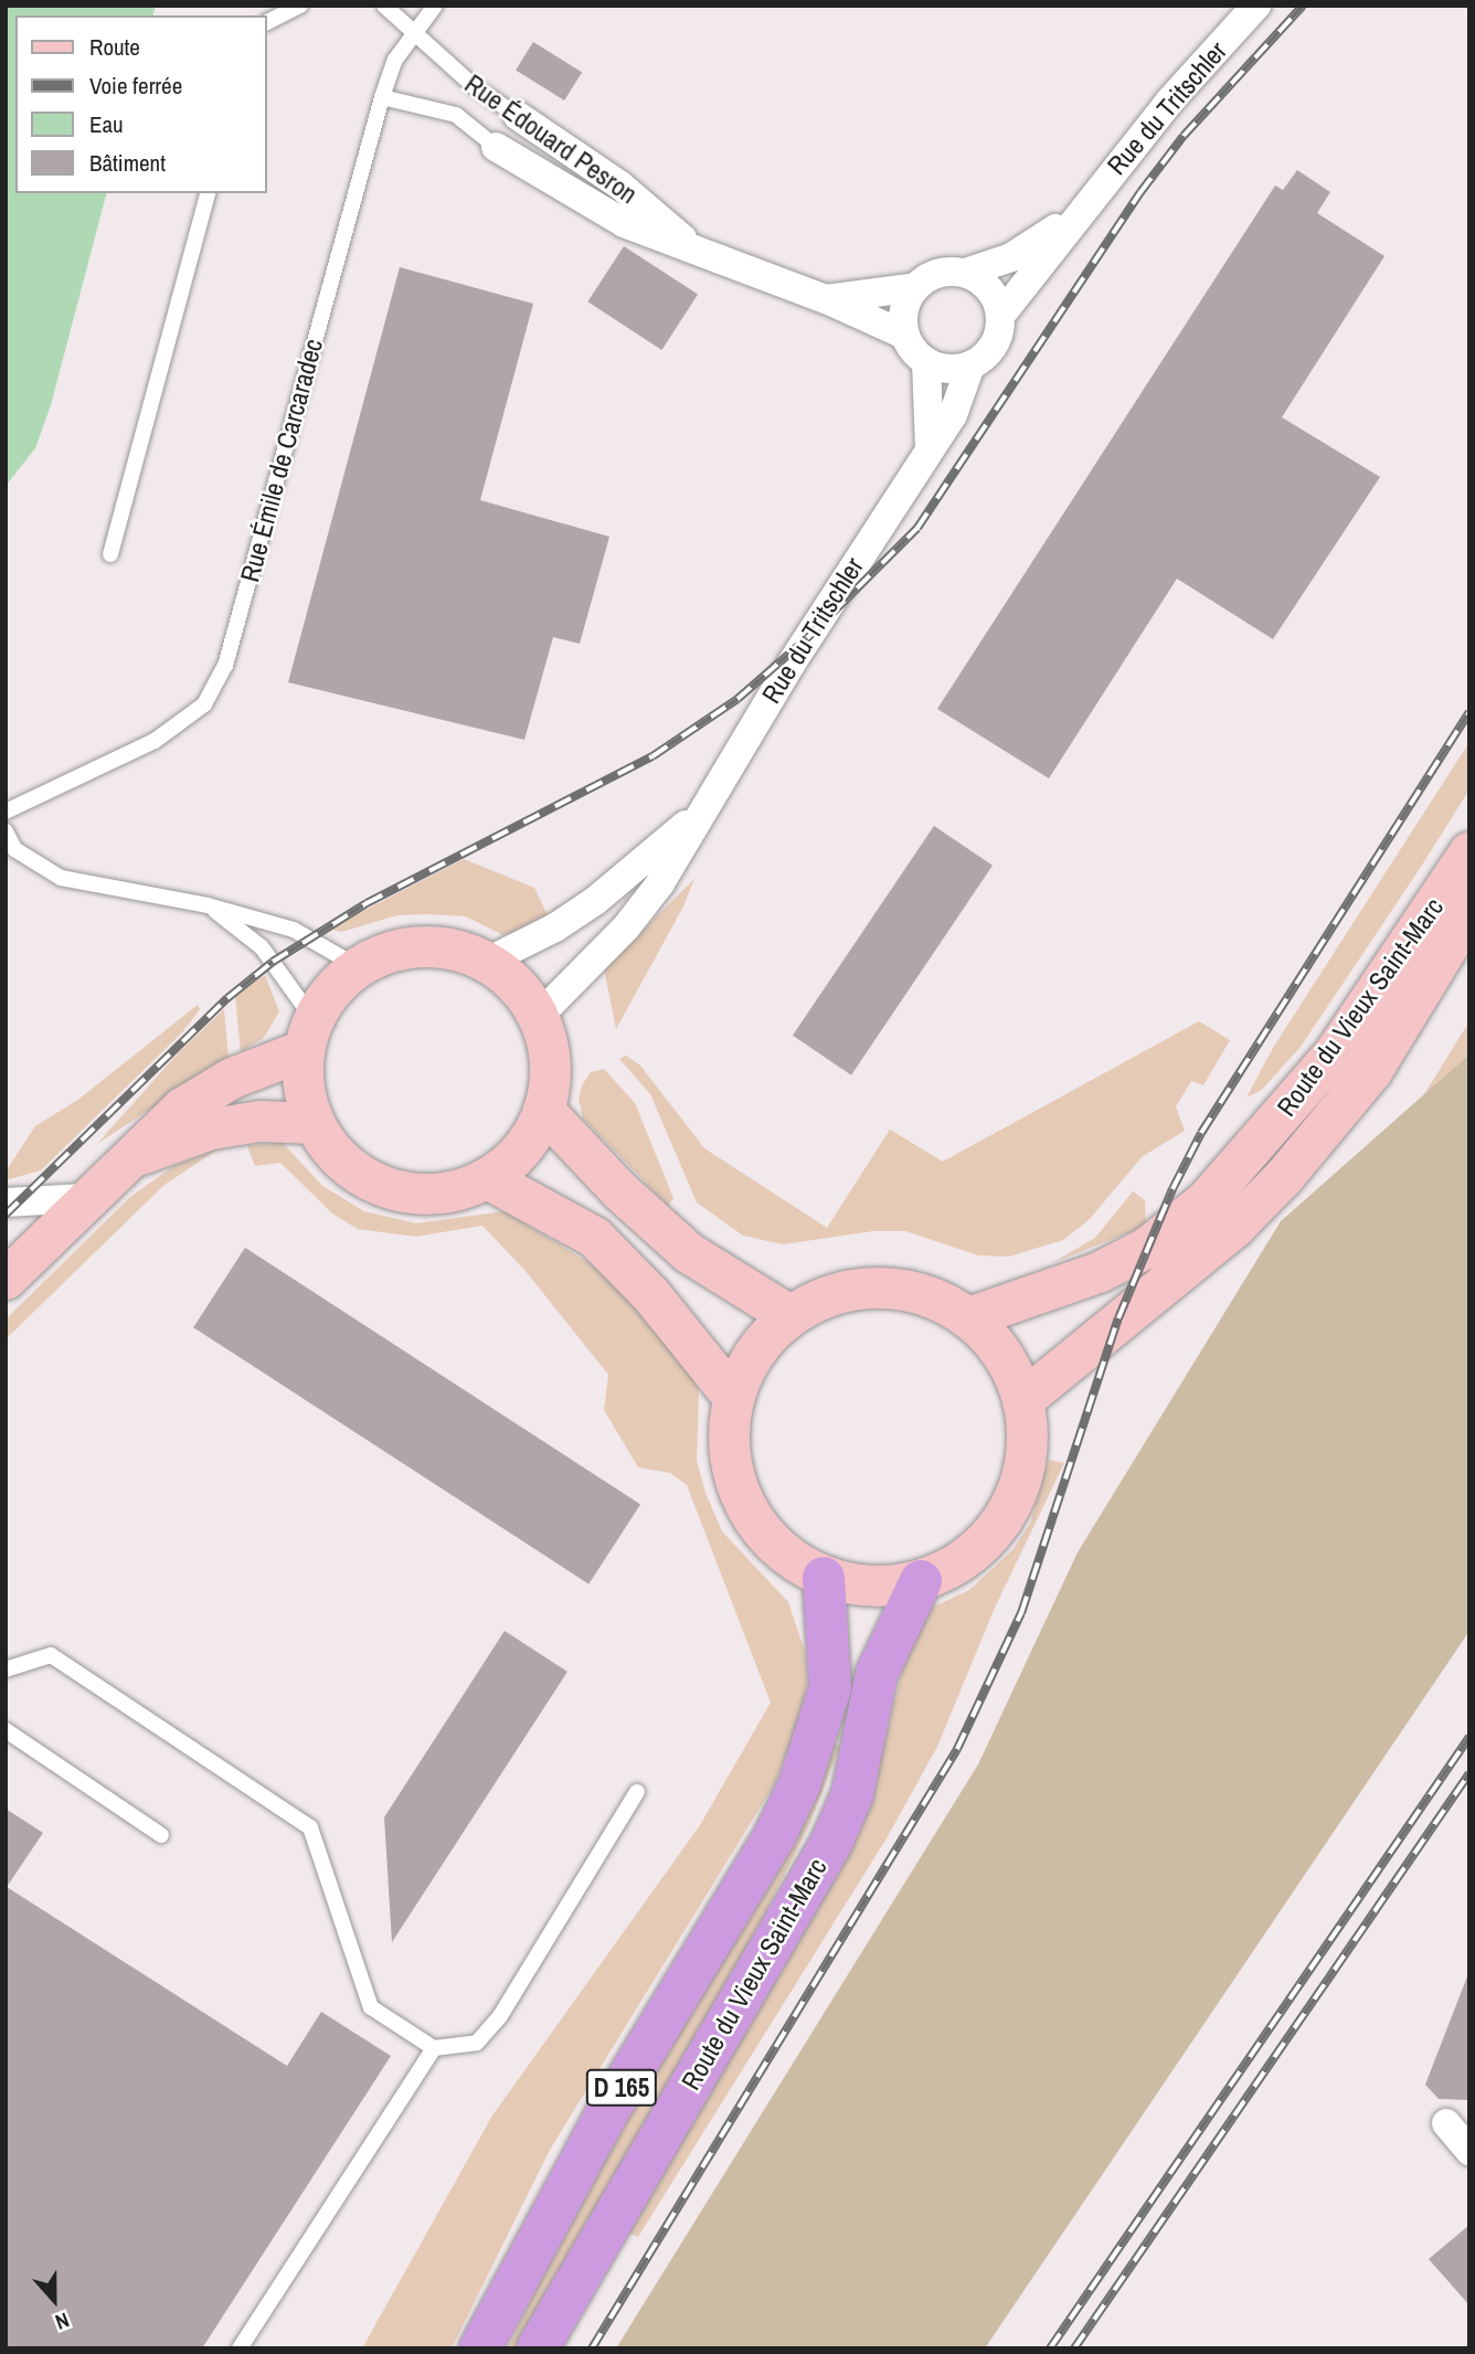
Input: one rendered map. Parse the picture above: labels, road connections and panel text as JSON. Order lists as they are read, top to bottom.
{
  "streets": {
    "highway": ["Route du Vieux Saint-Marc", "D 165"],
    "street": ["Rue du Tritschler", "Rue Édouard Pesron"],
    "lane": ["Rue Émile de Carcaradec"]
  },
  "crossings": [
    ["Rue du Tritschler", "Rue Édouard Pesron"],
    ["Rue Édouard Pesron", "Rue Émile de Carcaradec"]
  ],
  "legend": [
    "Route",
    "Voie ferrée",
    "Eau",
    "Bâtiment"
  ],
  "north": "bottom"
}
